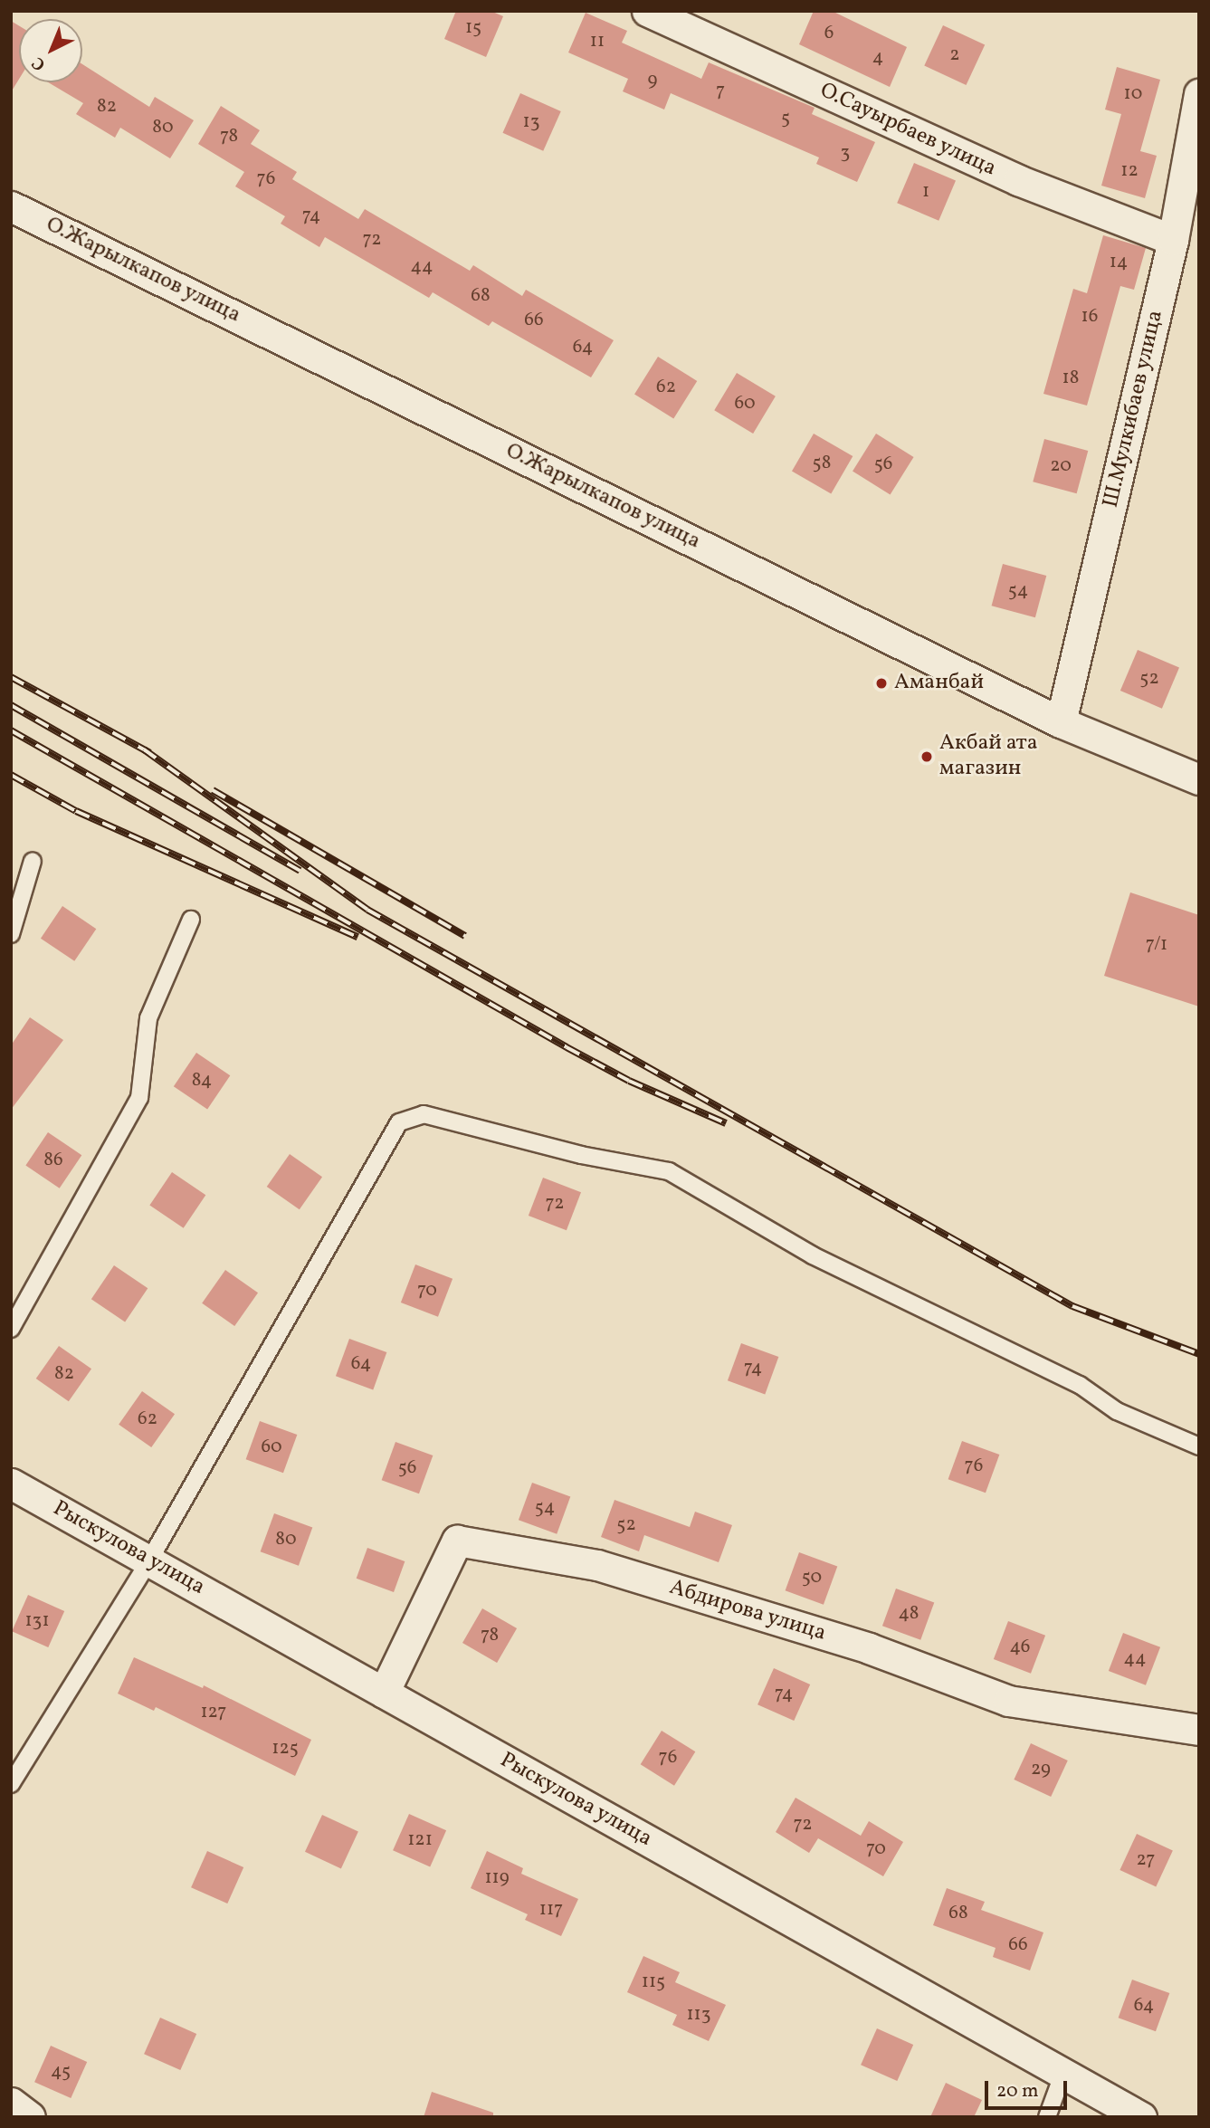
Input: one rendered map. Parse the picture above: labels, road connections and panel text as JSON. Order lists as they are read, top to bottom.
{
  "streets": {
    "street": [
      "О.Сауырбаев улица",
      "О.Жарылкапов улица",
      "Ш.Мулкибаев улица",
      "Рыскулова улица",
      "Абдирова улица"
    ]
  },
  "crossings": [
    ["О.Сауырбаев улица", "Ш.Мулкибаев улица"],
    ["О.Жарылкапов улица", "Ш.Мулкибаев улица"],
    ["Рыскулова улица", "Абдирова улица"]
  ],
  "places": ["Аманбай", "Акбай ата магазин"],
  "house_numbers": [
    "15",
    "6",
    "11",
    "2",
    "4",
    "9",
    "7",
    "10",
    "82",
    "5",
    "13",
    "80",
    "78",
    "3",
    "12",
    "76",
    "1",
    "74",
    "72",
    "14",
    "44",
    "68",
    "16",
    "66",
    "64",
    "18",
    "62",
    "60",
    "58",
    "56",
    "20",
    "54",
    "52",
    "7/1",
    "84",
    "86",
    "72",
    "70",
    "64",
    "74",
    "82",
    "62",
    "60",
    "76",
    "56",
    "54",
    "52",
    "80",
    "50",
    "48",
    "131",
    "78",
    "46",
    "44",
    "74",
    "127",
    "125",
    "76",
    "29",
    "72",
    "121",
    "70",
    "27",
    "119",
    "117",
    "68",
    "66",
    "115",
    "64",
    "113",
    "45"
  ],
  "scale_bar": "20 m",
  "north": "bottom left"
}
